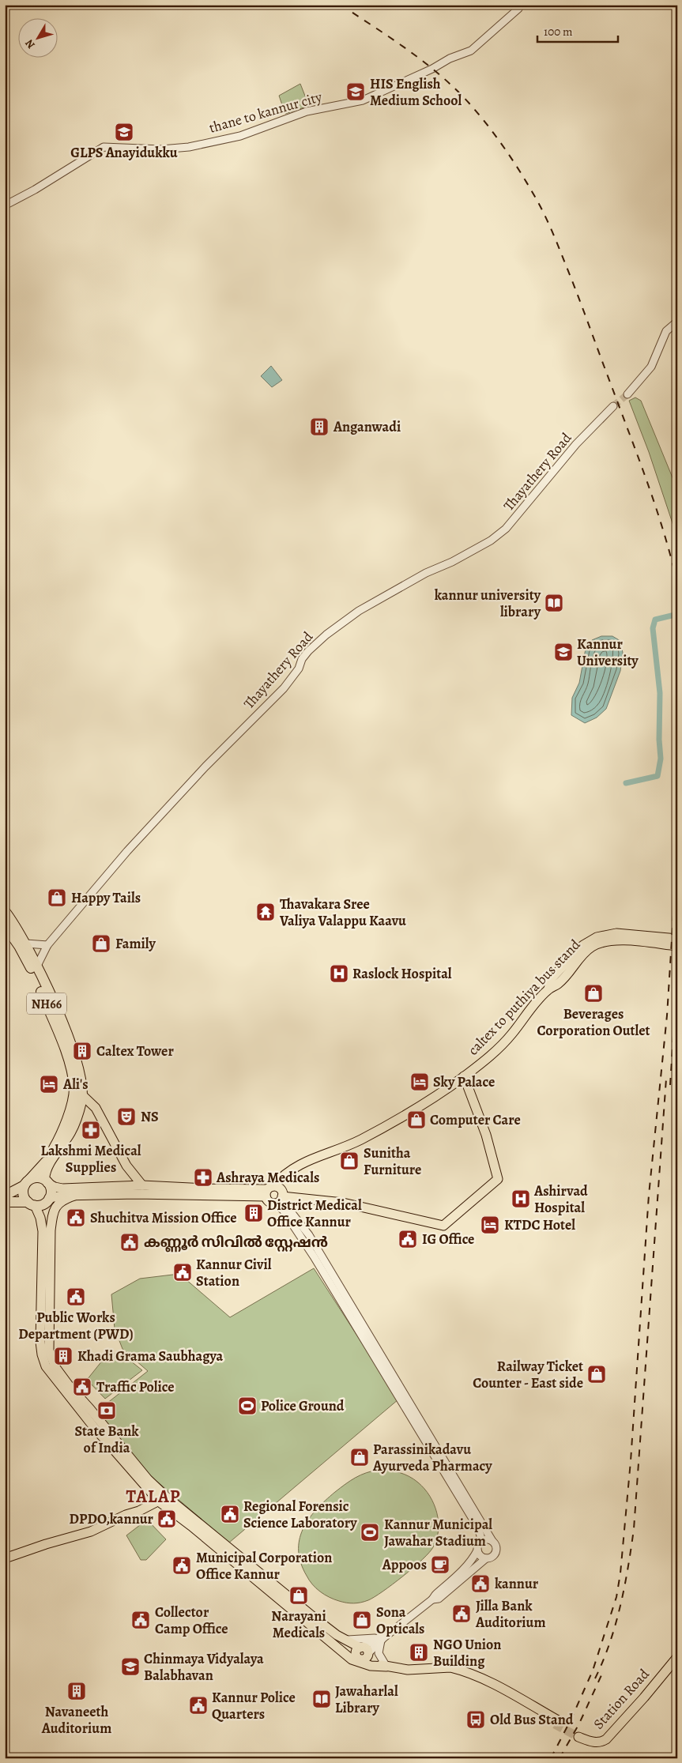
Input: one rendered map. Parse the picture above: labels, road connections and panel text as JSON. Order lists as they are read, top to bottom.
{
  "streets": {
    "highway": ["NH66"],
    "main road": ["caltex to puthiya bus stand", "Station Road"],
    "street": ["thane to kannur city", "Thayathery Road"]
  },
  "crossings": [
    ["Thayathery Road", "NH66"]
  ],
  "districts": ["TALAP"],
  "places": {
    "school or university": [
      "HIS English Medium School",
      "GLPS Anayidukku",
      "Kannur University",
      "Chinmaya Vidyalaya Balabhavan"
    ],
    "building": [
      "Anganwadi",
      "Caltex Tower",
      "District Medical Office Kannur",
      "Khadi Grama Saubhagya",
      "NGO Union Building",
      "Navaneeth Auditorium"
    ],
    "library": ["kannur university library", "Jawaharlal Library"],
    "shop": [
      "Happy Tails",
      "Family",
      "Beverages Corporation Outlet",
      "Computer Care",
      "Sunitha Furniture",
      "Railway Ticket Counter - East side",
      "Parassinikadavu Ayurveda Pharmacy",
      "Narayani Medicals",
      "Sona Opticals"
    ],
    "temple": ["Thavakara Sree Valiya Valappu Kaavu"],
    "hospital": ["Raslock Hospital", "Ashirvad Hospital"],
    "hotel": ["Sky Palace", "Ali's", "KTDC Hotel"],
    "theatre": ["NS"],
    "pharmacy": ["Lakshmi Medical Supplies", "Ashraya Medicals"],
    "public building": [
      "Shuchitva Mission Office",
      "IG Office",
      "കണ്ണൂർ സിവിൽ സ്റ്റേഷൻ",
      "Kannur Civil Station",
      "Public Works Department (PWD)",
      "Traffic Police",
      "Regional Forensic Science Laboratory",
      "DPDO,kannur",
      "Municipal Corporation Office Kannur",
      "kannur",
      "Jilla Bank Auditorium",
      "Collector Camp Office",
      "Kannur Police Quarters"
    ],
    "sports": ["Police Ground", "Kannur Municipal Jawahar Stadium"],
    "bank": ["State Bank of India"],
    "cafe": ["Appoos"],
    "bus stop": ["Old Bus Stand"]
  },
  "scale_bar": "100 m",
  "north": "bottom left"
}
